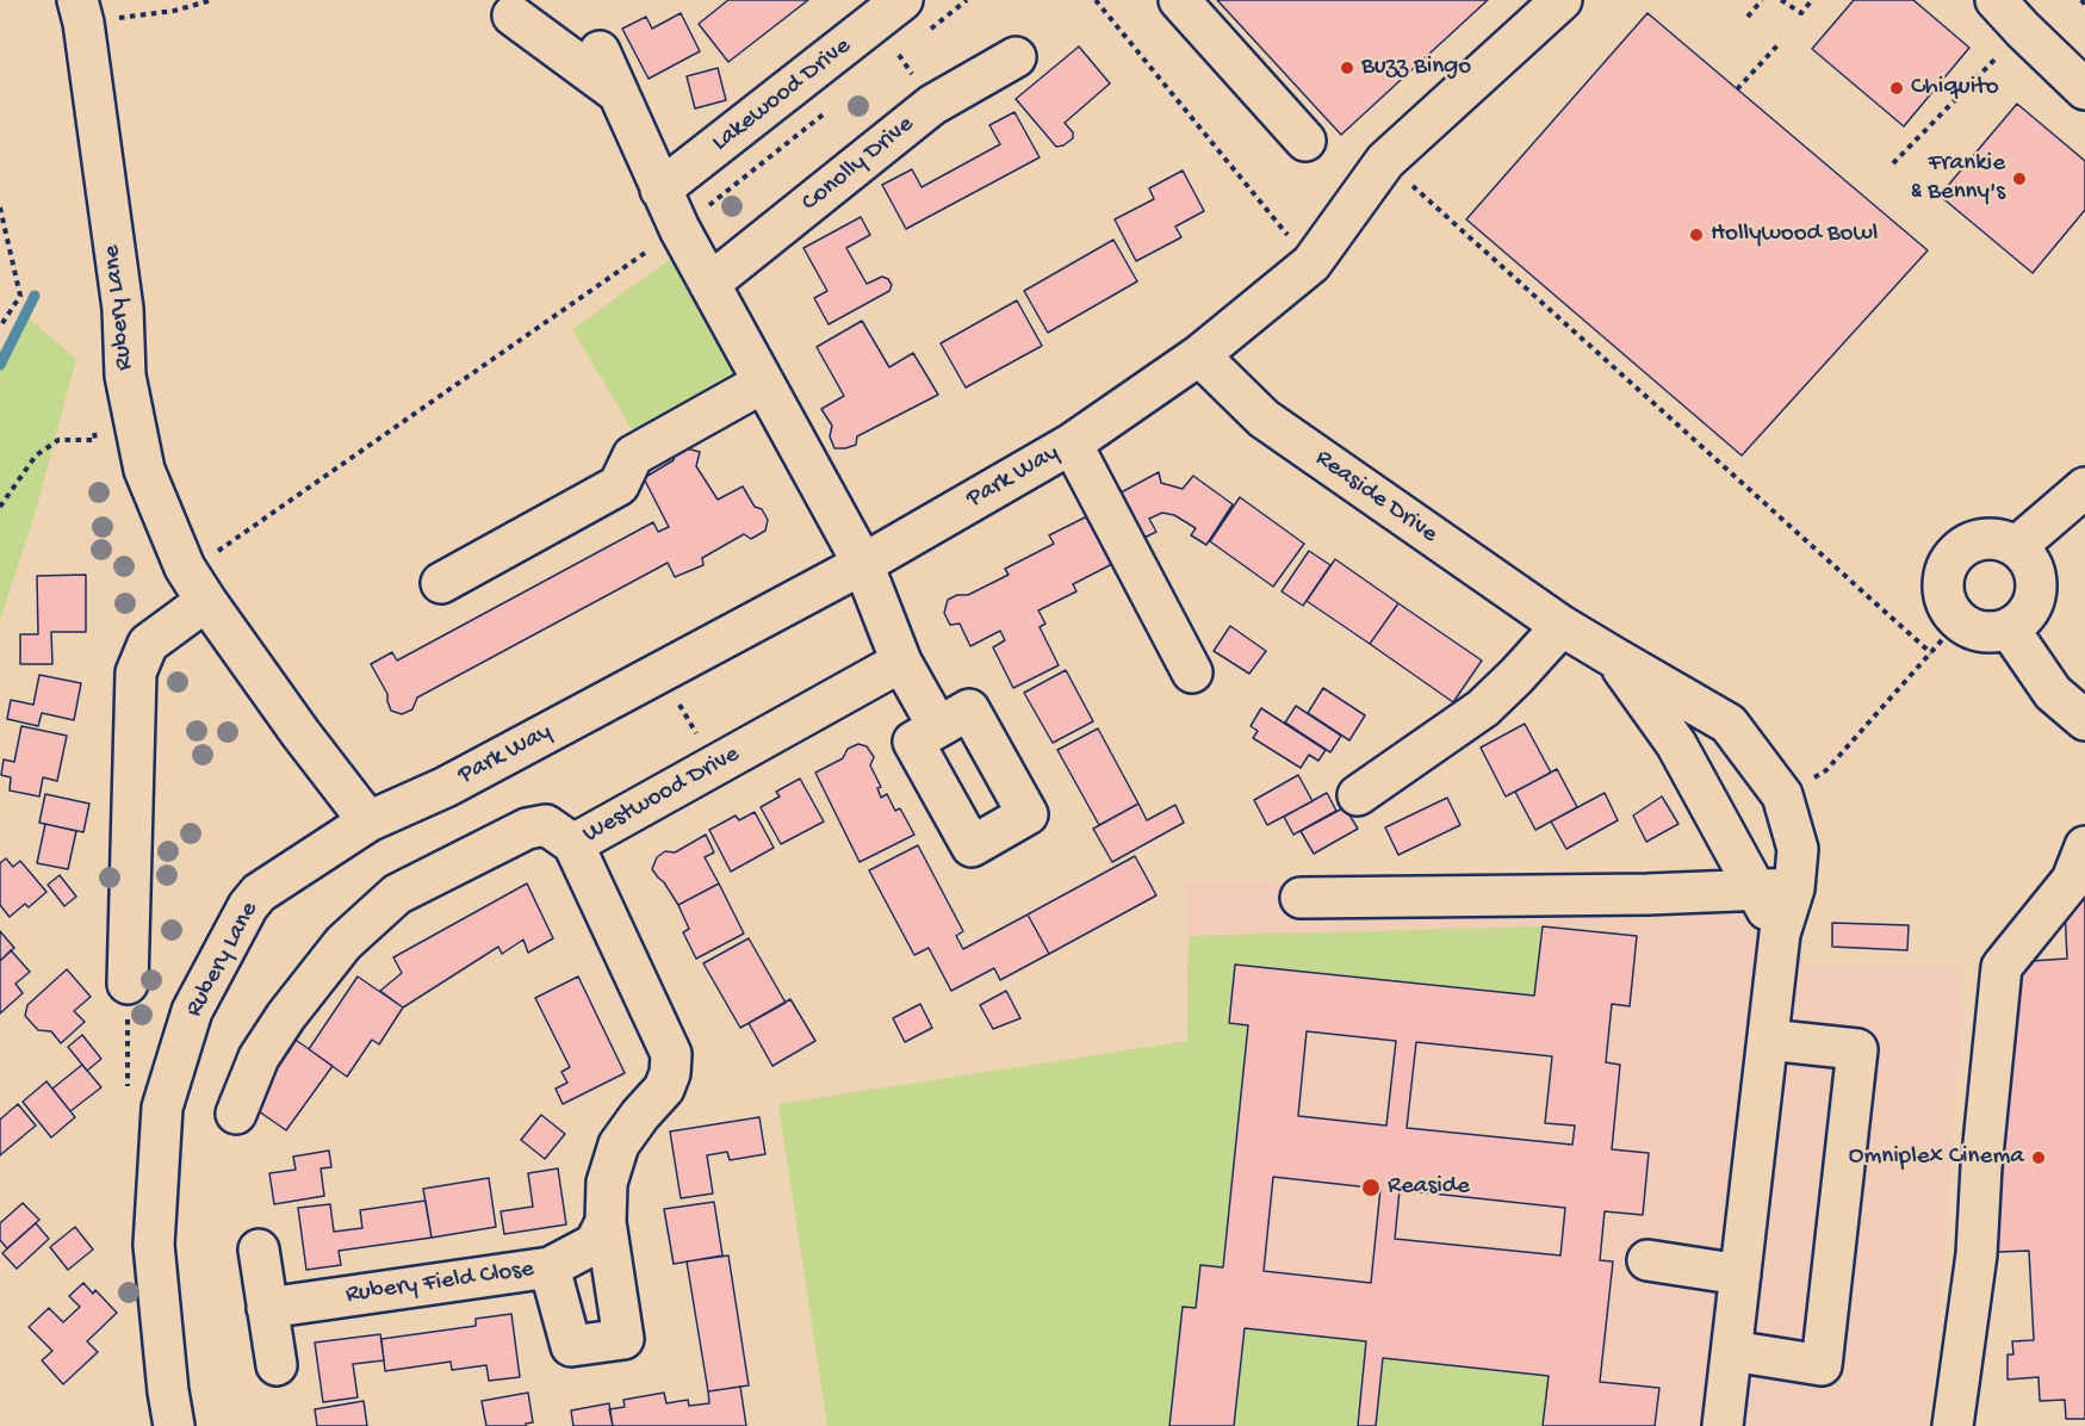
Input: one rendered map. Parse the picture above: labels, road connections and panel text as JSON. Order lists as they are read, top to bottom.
{
  "streets": {
    "street": [
      "Lakewood Drive",
      "Conolly Drive",
      "Rubery Lane",
      "Park Way",
      "Reaside Drive",
      "Westwood Drive",
      "Rubery Field Close"
    ]
  },
  "crossings": [
    ["Rubery Lane", "Park Way"],
    ["Park Way", "Reaside Drive"]
  ],
  "places": [
    "Buzz Bingo",
    "Chiquito",
    "Frankie & Benny's",
    "Hollywood Bowl",
    "Omniplex Cinema",
    "Reaside"
  ]
}
